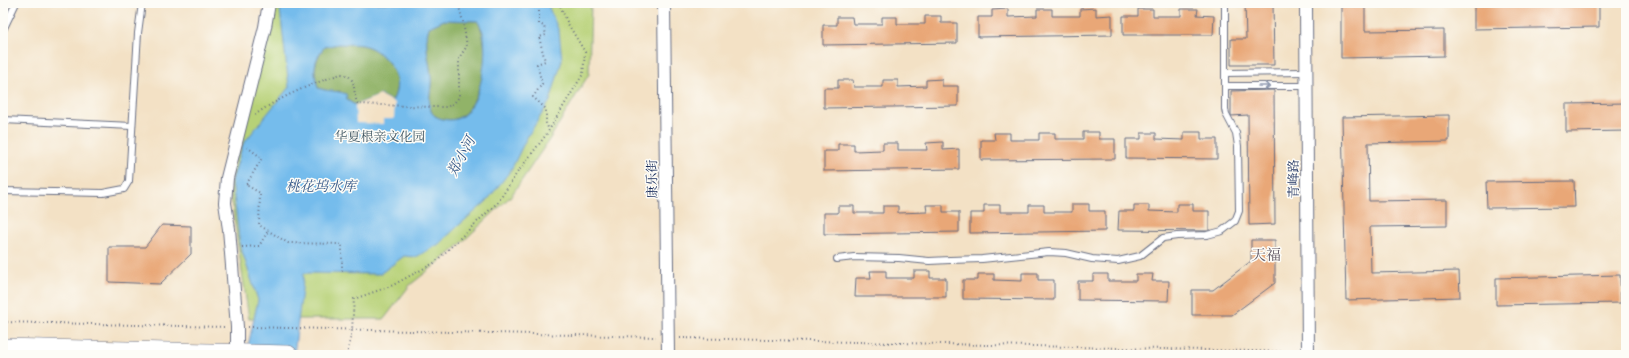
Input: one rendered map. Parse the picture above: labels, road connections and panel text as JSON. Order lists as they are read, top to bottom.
{
  "streets": {
    "street": ["康乐街", "青峰路"]
  },
  "districts": ["天福"],
  "water": ["郑小河", "桃花坞水库"],
  "parks": ["华夏根亲文化园"]
}
